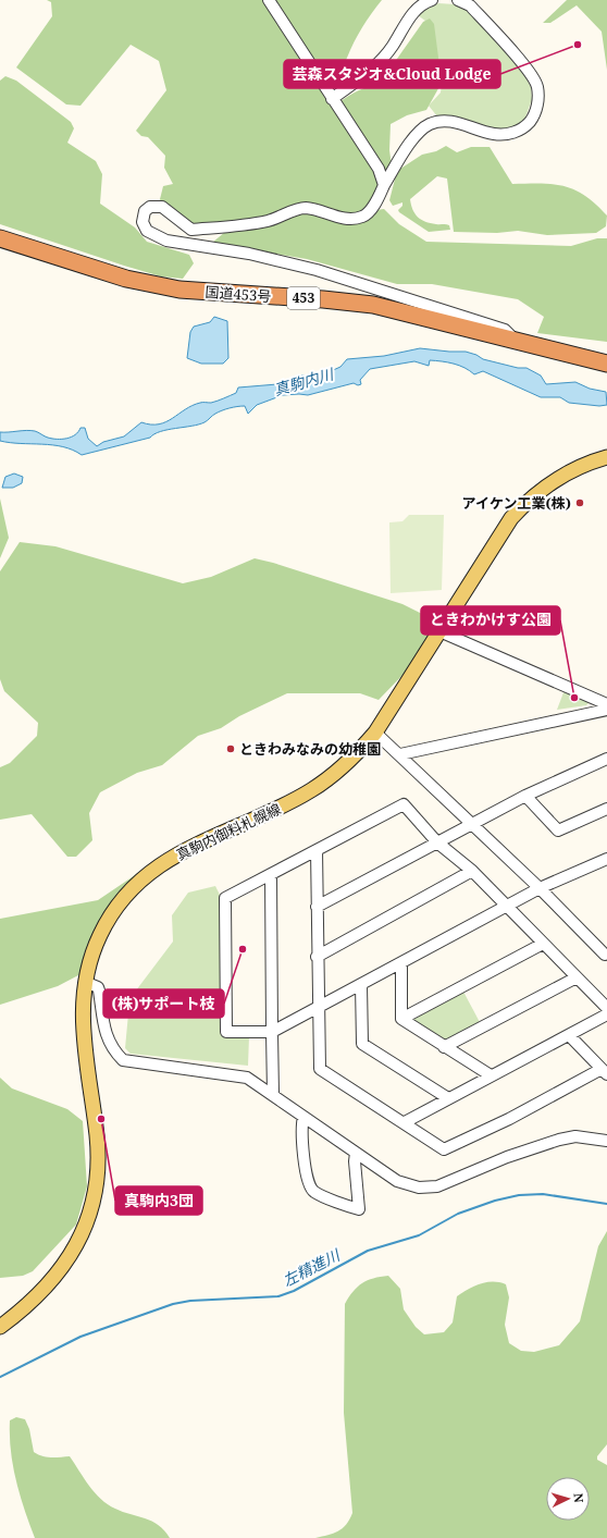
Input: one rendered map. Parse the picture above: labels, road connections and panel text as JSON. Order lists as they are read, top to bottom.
{
  "streets": {
    "highway": ["国道453号", "453"],
    "main road": ["真駒内御料札幌線"]
  },
  "water": ["真駒内川", "左精進川"],
  "places": [
    "芸森スタジオ&Cloud Lodge",
    "アイケン工業(株)",
    "ときわかけす公園",
    "ときわみなみの幼稚園",
    "(株)サポート枝",
    "真駒内3団"
  ],
  "north": "right"
}
